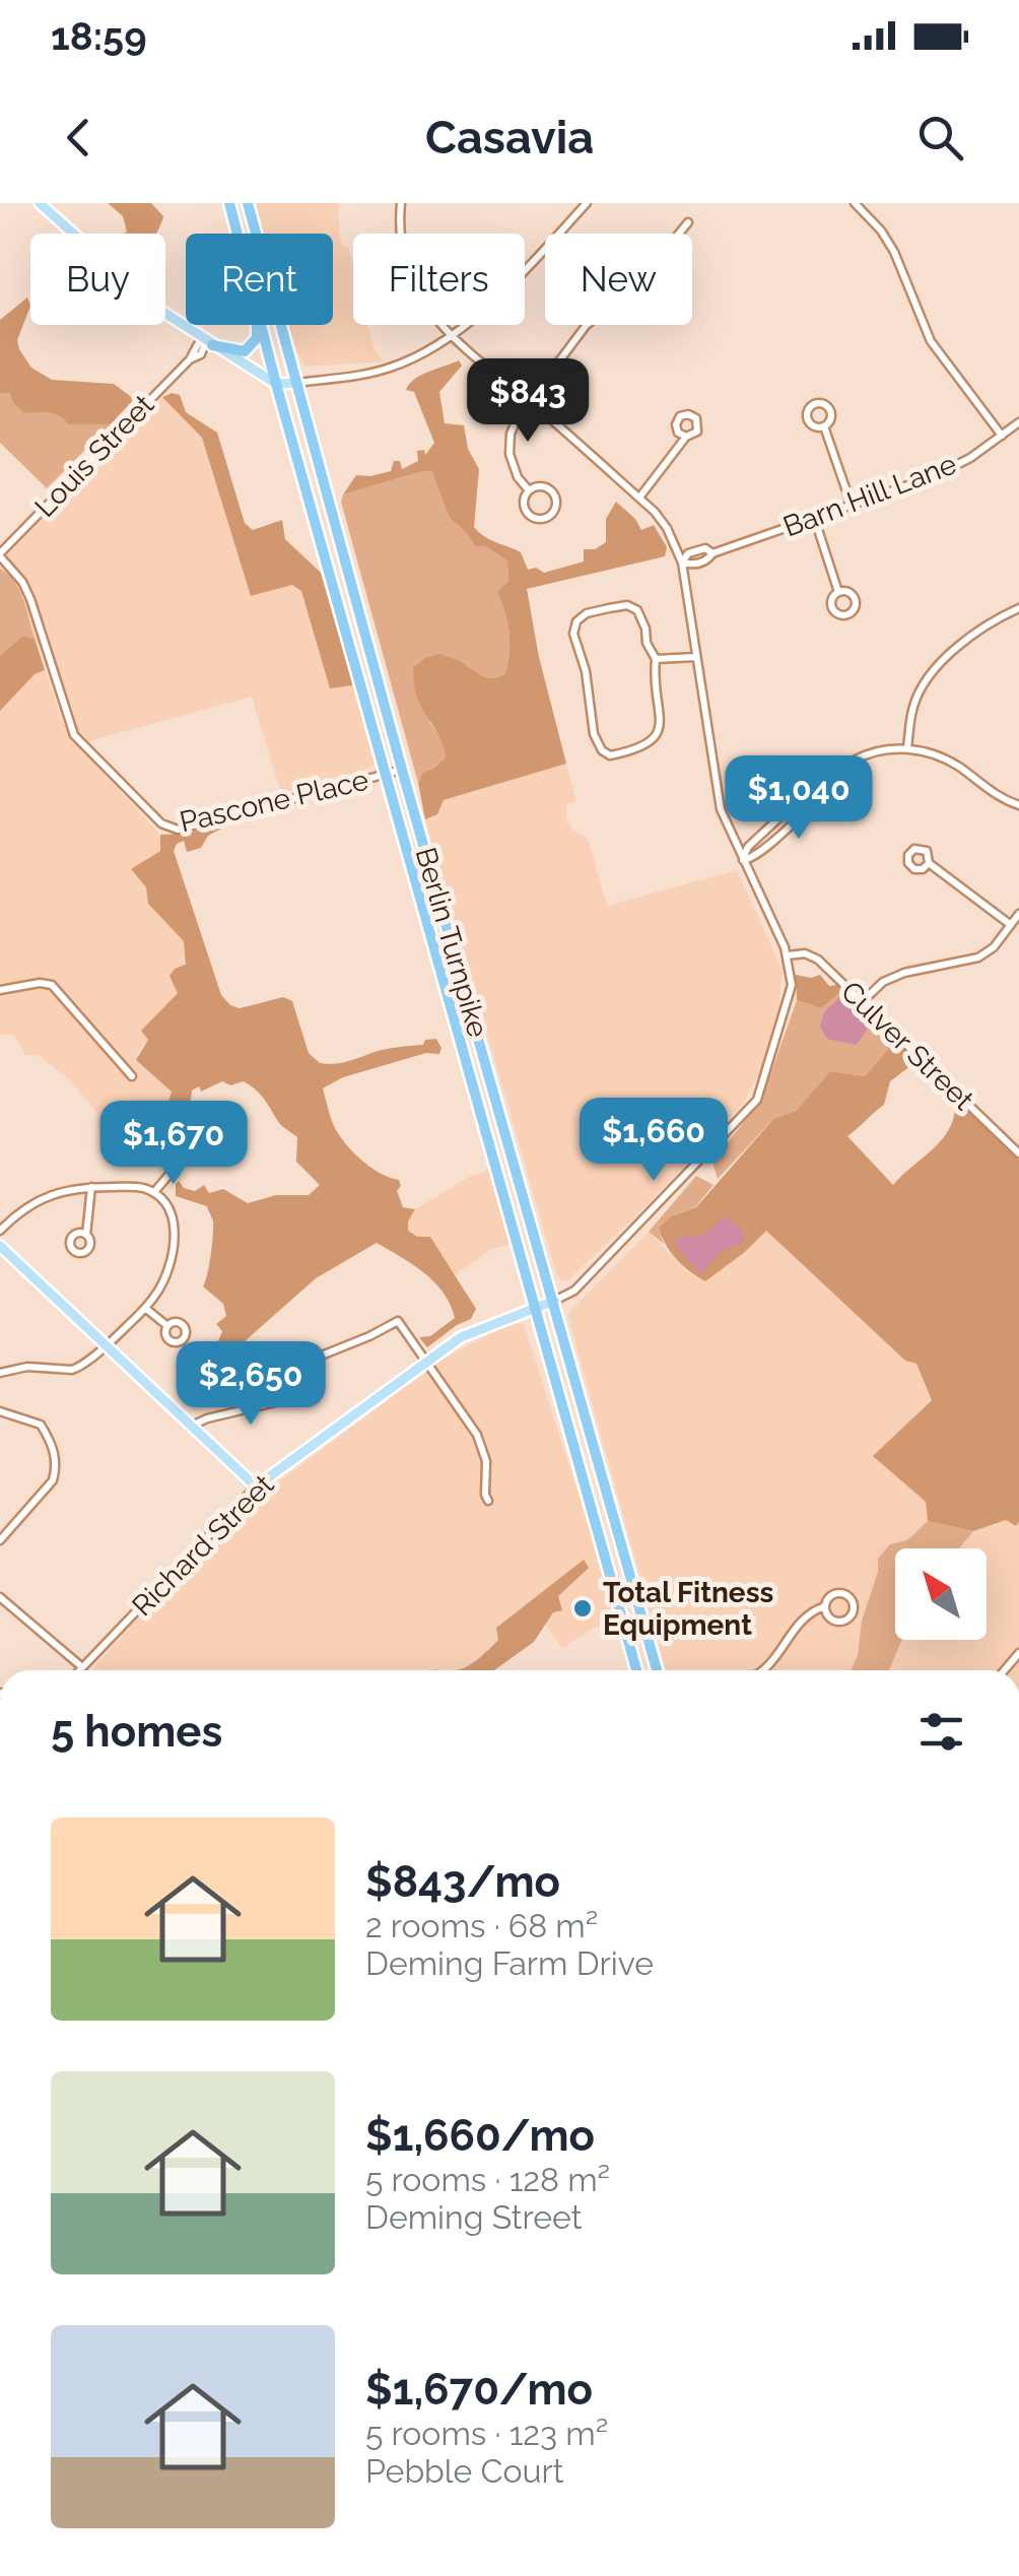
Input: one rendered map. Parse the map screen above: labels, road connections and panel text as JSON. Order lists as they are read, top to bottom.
{
  "streets": {
    "highway": ["Berlin Turnpike"],
    "main road": ["Richard Street"],
    "street": [
      "Louis Street",
      "Barn Hill Lane",
      "Pascone Place",
      "Culver Street"
    ]
  },
  "crossings": [
    ["Louis Street", "Pascone Place"],
    ["Pascone Place", "Berlin Turnpike"],
    ["Berlin Turnpike", "Richard Street"]
  ],
  "places": ["Total Fitness Equipment"],
  "north": "top left",
  "page": {
    "status": "18:59",
    "header": "Casavia",
    "chip": [
      "Buy",
      "Rent",
      "Filters",
      "New"
    ],
    "price": [
      "$843",
      "$1,040",
      "$1,660",
      "$1,670",
      "$2,650"
    ],
    "heading": "5 homes",
    "list": [
      {
        "name": "$843/mo",
        "note": "2 rooms · 68 m² · Deming Farm Drive"
      },
      {
        "name": "$1,660/mo",
        "note": "5 rooms · 128 m² · Deming Street"
      },
      {
        "name": "$1,670/mo",
        "note": "5 rooms · 123 m² · Pebble Court"
      }
    ]
  }
}
